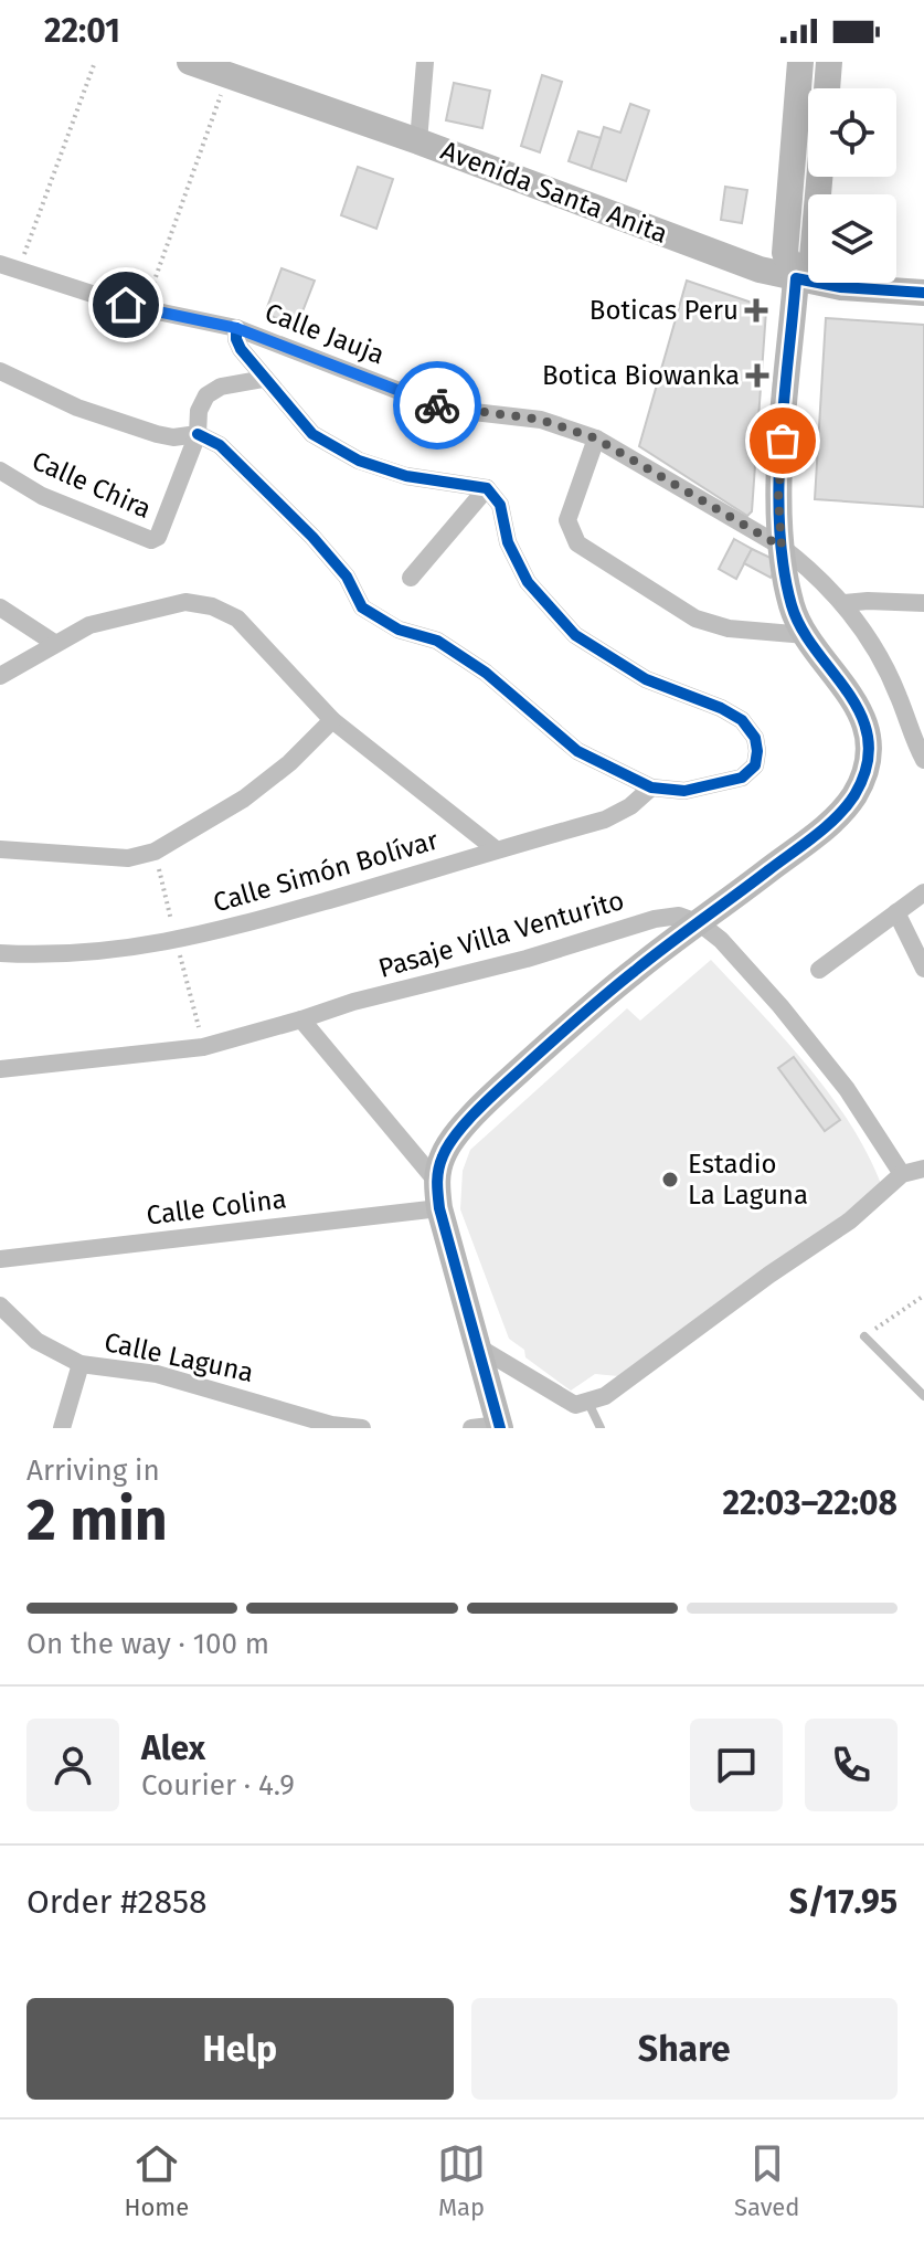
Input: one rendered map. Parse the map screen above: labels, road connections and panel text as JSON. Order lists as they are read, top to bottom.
{
  "streets": {
    "street": [
      "Avenida Santa Anita",
      "Calle Jauja",
      "Calle Chira",
      "Calle Simón Bolívar",
      "Pasaje Villa Venturito",
      "Calle Colina",
      "Calle Laguna"
    ]
  },
  "places": {
    "health": ["Boticas Peru", "Botica Biowanka"],
    "other": ["Estadio La Laguna"]
  },
  "page": {
    "status": "22:01",
    "heading": ["2 min", "Arriving in", "22:03–22:08"],
    "panel": [
      "Alex",
      "Courier · 4.9",
      "Order #2858",
      "S/17.95"
    ],
    "bar": "On the way · 100 m",
    "buttons": ["Help", "Share"],
    "tabs": ["Home", "Map", "Saved"]
  }
}
